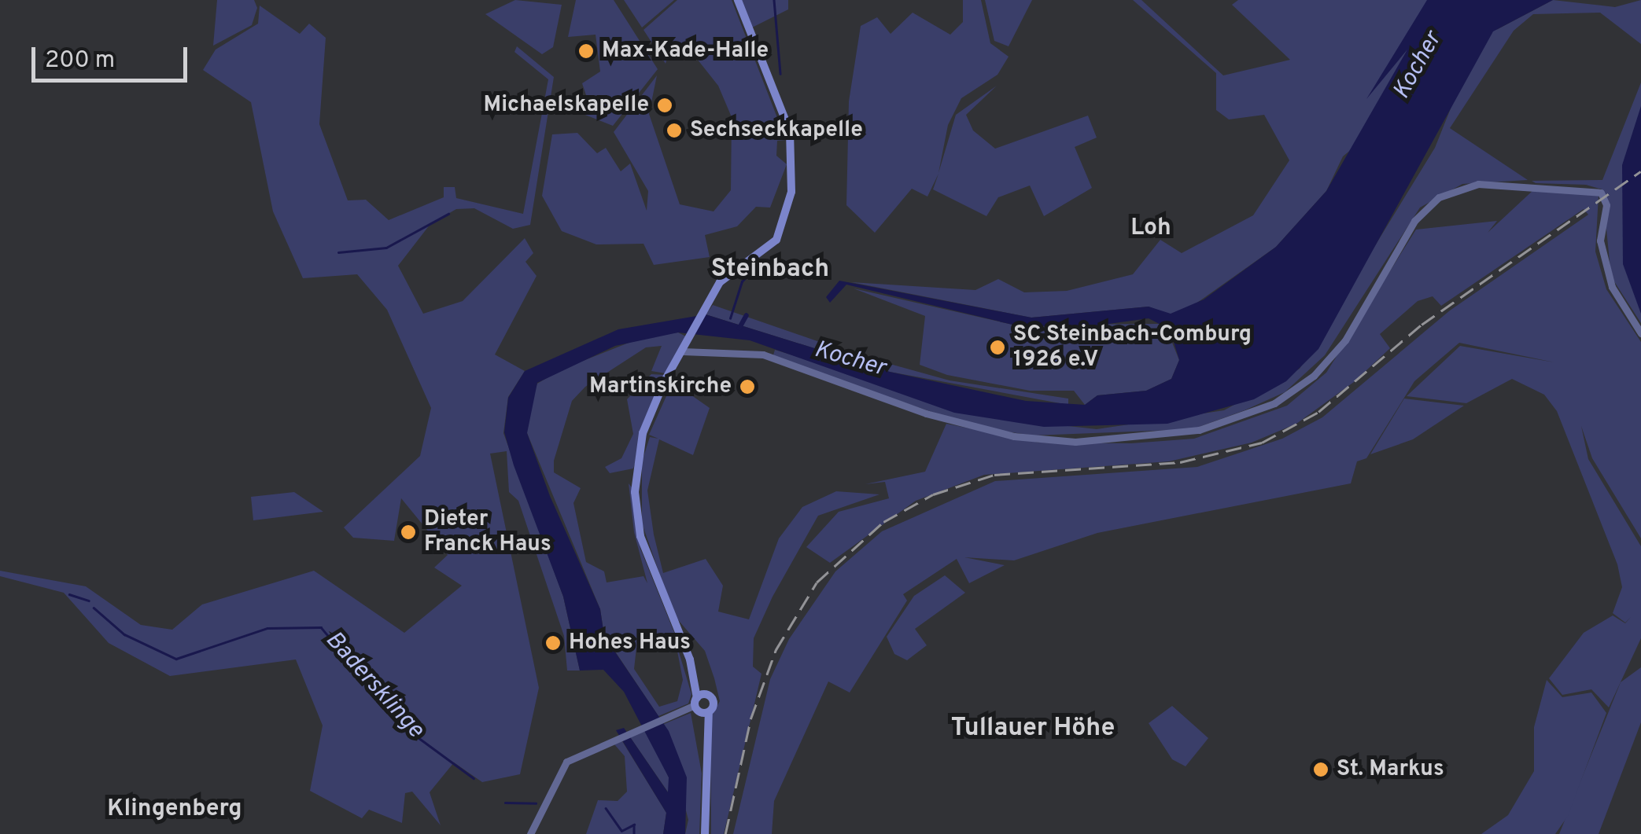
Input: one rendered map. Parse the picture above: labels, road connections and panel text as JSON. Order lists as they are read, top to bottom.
{
  "districts": [
    "Loh",
    "Steinbach",
    "Tullauer Höhe",
    "Klingenberg"
  ],
  "water": ["Kocher", "Badersklinge"],
  "places": [
    "Max-Kade-Halle",
    "Michaelskapelle",
    "Sechseckkapelle",
    "SC Steinbach-Comburg 1926 e.V",
    "Martinskirche",
    "Dieter Franck Haus",
    "Hohes Haus",
    "St. Markus"
  ],
  "scale_bar": "200 m"
}
